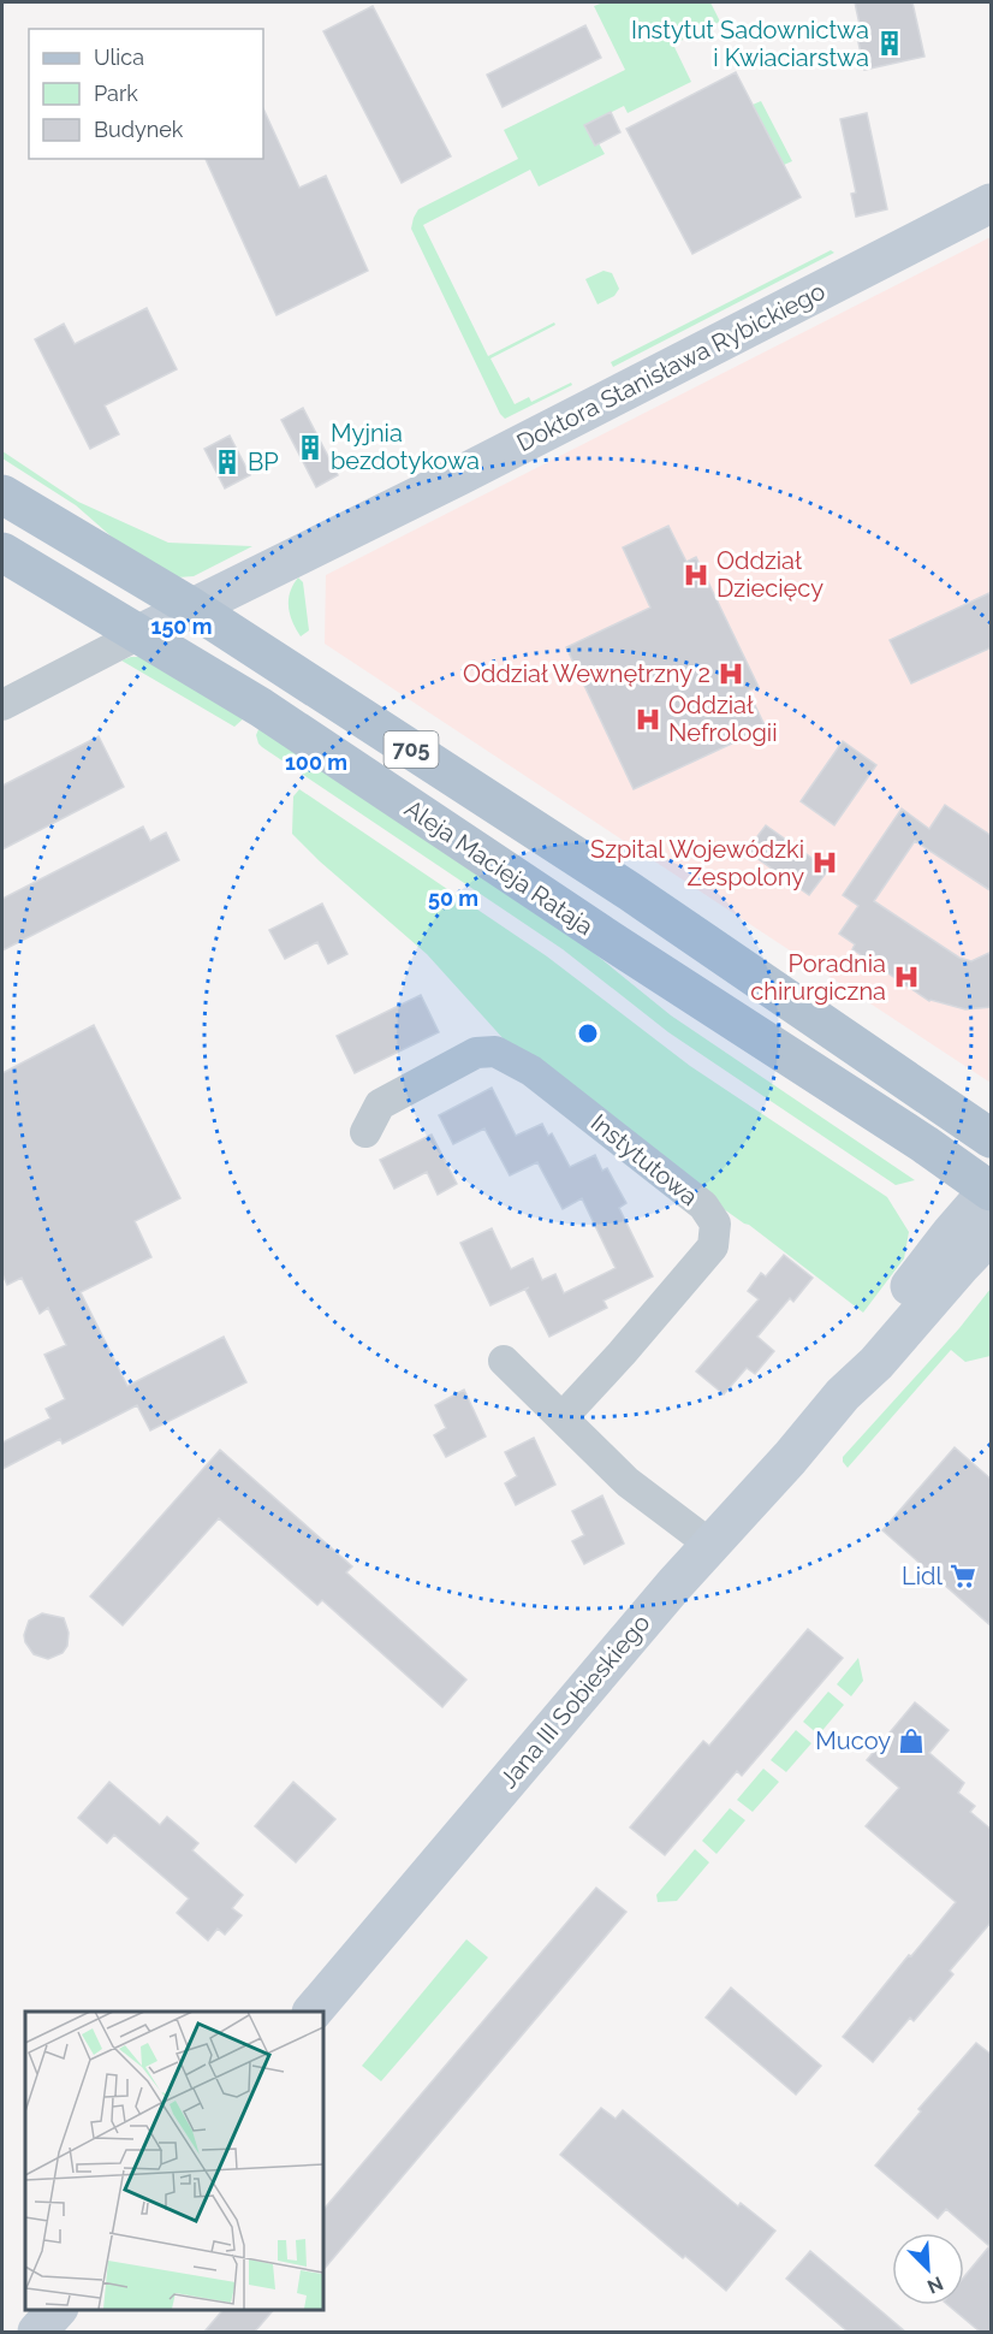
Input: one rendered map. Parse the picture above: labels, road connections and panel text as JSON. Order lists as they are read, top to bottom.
{
  "streets": {
    "main road": [
      "Doktora Stanisława Rybickiego",
      "705",
      "Aleja Macieja Rataja",
      "Jana III Sobieskiego"
    ],
    "street": ["Instytutowa"]
  },
  "crossings": [
    ["Doktora Stanisława Rybickiego", "Aleja Macieja Rataja"],
    ["Aleja Macieja Rataja", "Jana III Sobieskiego"]
  ],
  "places": {
    "building": ["Instytut Sadownictwa i Kwiaciarstwa", "Myjnia bezdotykowa", "BP"],
    "hospital": [
      "Oddział Dziecięcy",
      "Oddział Wewnętrzny 2",
      "Oddział Nefrologii",
      "Szpital Wojewódzki Zespolony",
      "Poradnia chirurgiczna"
    ],
    "supermarket": ["Lidl"],
    "shop": ["Mucoy"]
  },
  "legend": ["Ulica", "Park", "Budynek"],
  "north": "bottom right",
  "rings": ["150 m", "100 m", "50 m"]
}
